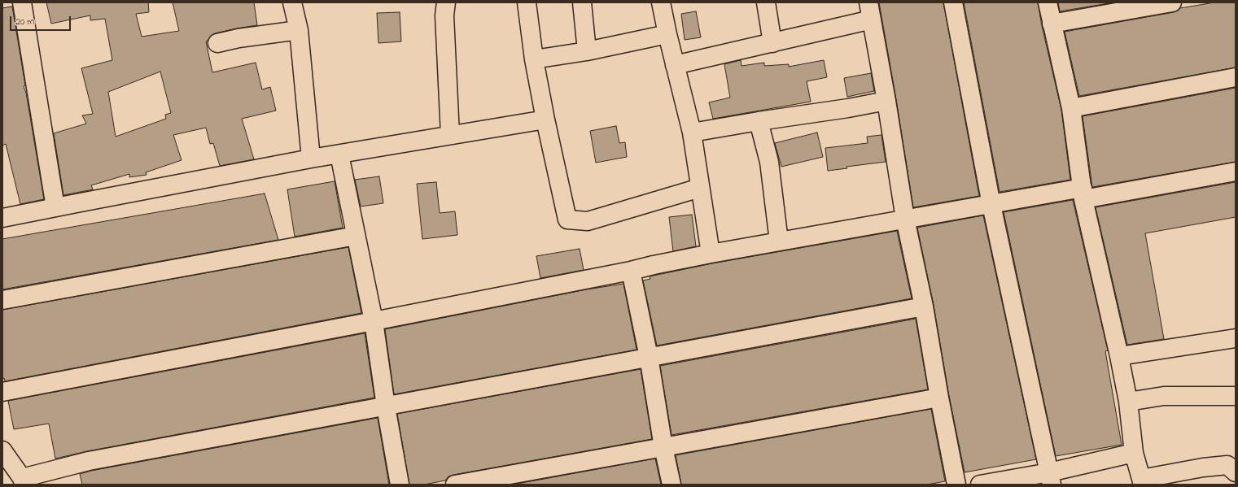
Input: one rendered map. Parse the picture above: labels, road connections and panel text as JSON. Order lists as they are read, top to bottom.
{
  "scale_bar": "20 m"
}
